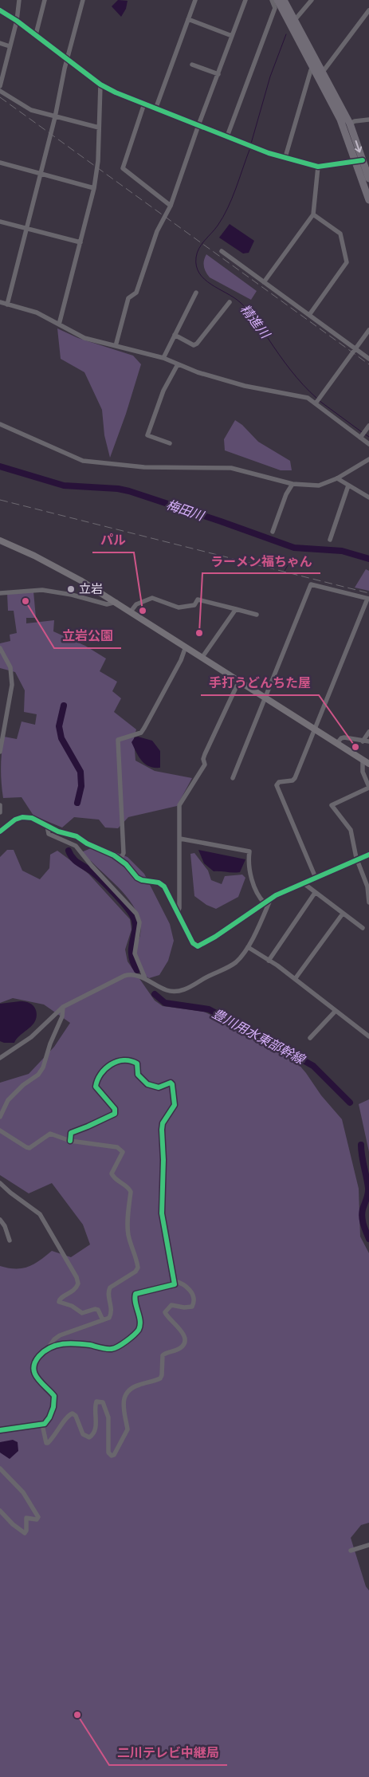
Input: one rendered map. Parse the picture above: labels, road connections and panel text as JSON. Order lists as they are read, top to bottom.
{
  "water": ["精進川", "梅田川", "豊川用水東部幹線"],
  "places": [
    "立岩",
    "立岩公園",
    "パル",
    "ラーメン福ちゃん",
    "手打うどんちた屋",
    "二川テレビ中継局"
  ]
}
